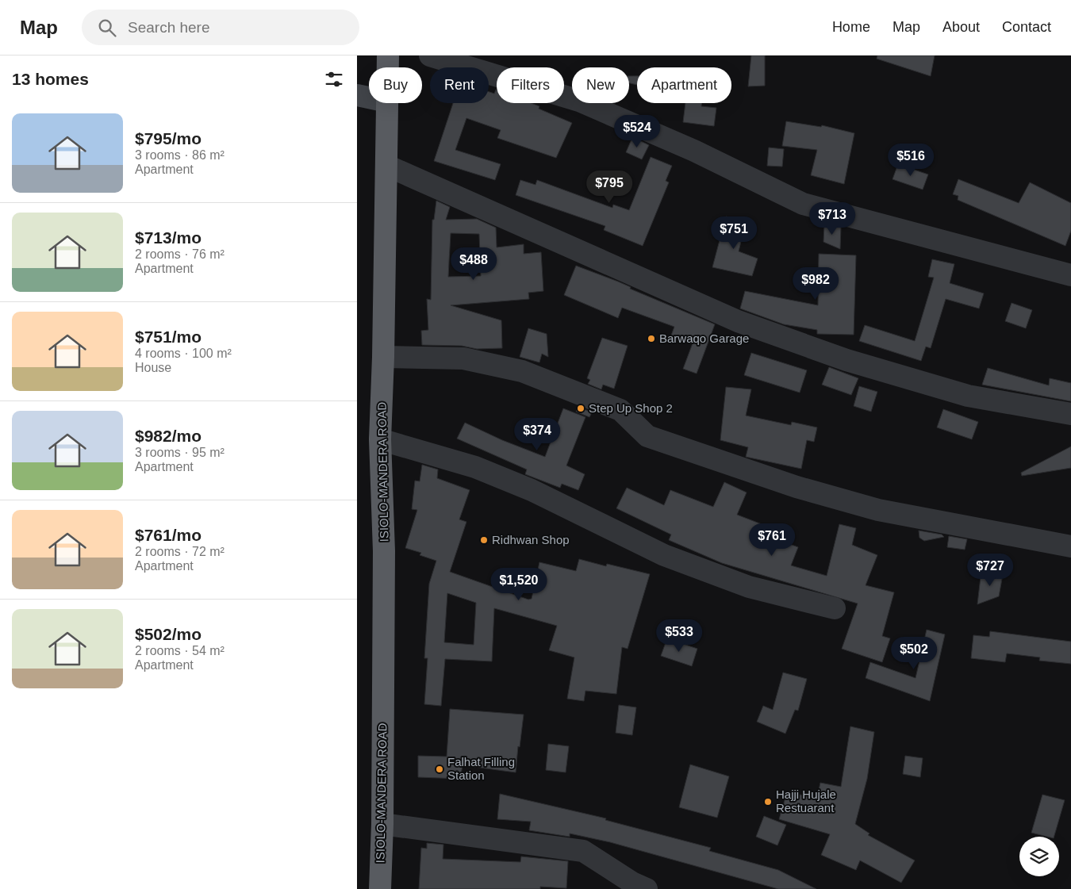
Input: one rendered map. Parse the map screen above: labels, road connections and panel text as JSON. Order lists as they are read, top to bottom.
{
  "streets": {
    "highway": ["ISIOLO-MANDERA ROAD"]
  },
  "places": [
    "Barwaqo Garage",
    "Step Up Shop 2",
    "Ridhwan Shop",
    "Falhat Filling Station",
    "Hajji Hujale Restuarant"
  ],
  "page": {
    "header": "Map",
    "search": "Search here",
    "nav": [
      "Home",
      "Map",
      "About",
      "Contact"
    ],
    "heading": "13 homes",
    "chip": [
      "Buy",
      "Rent",
      "Filters",
      "New",
      "Apartment"
    ],
    "list": [
      {
        "name": "$795/mo",
        "note": "3 rooms · 86 m² · Apartment"
      },
      {
        "name": "$713/mo",
        "note": "2 rooms · 76 m² · Apartment"
      },
      {
        "name": "$751/mo",
        "note": "4 rooms · 100 m² · House"
      },
      {
        "name": "$982/mo",
        "note": "3 rooms · 95 m² · Apartment"
      },
      {
        "name": "$761/mo",
        "note": "2 rooms · 72 m² · Apartment"
      },
      {
        "name": "$502/mo",
        "note": "2 rooms · 54 m² · Apartment"
      }
    ],
    "price": [
      "$524",
      "$516",
      "$795",
      "$713",
      "$751",
      "$488",
      "$982",
      "$374",
      "$761",
      "$727",
      "$1,520",
      "$533",
      "$502"
    ]
  }
}
